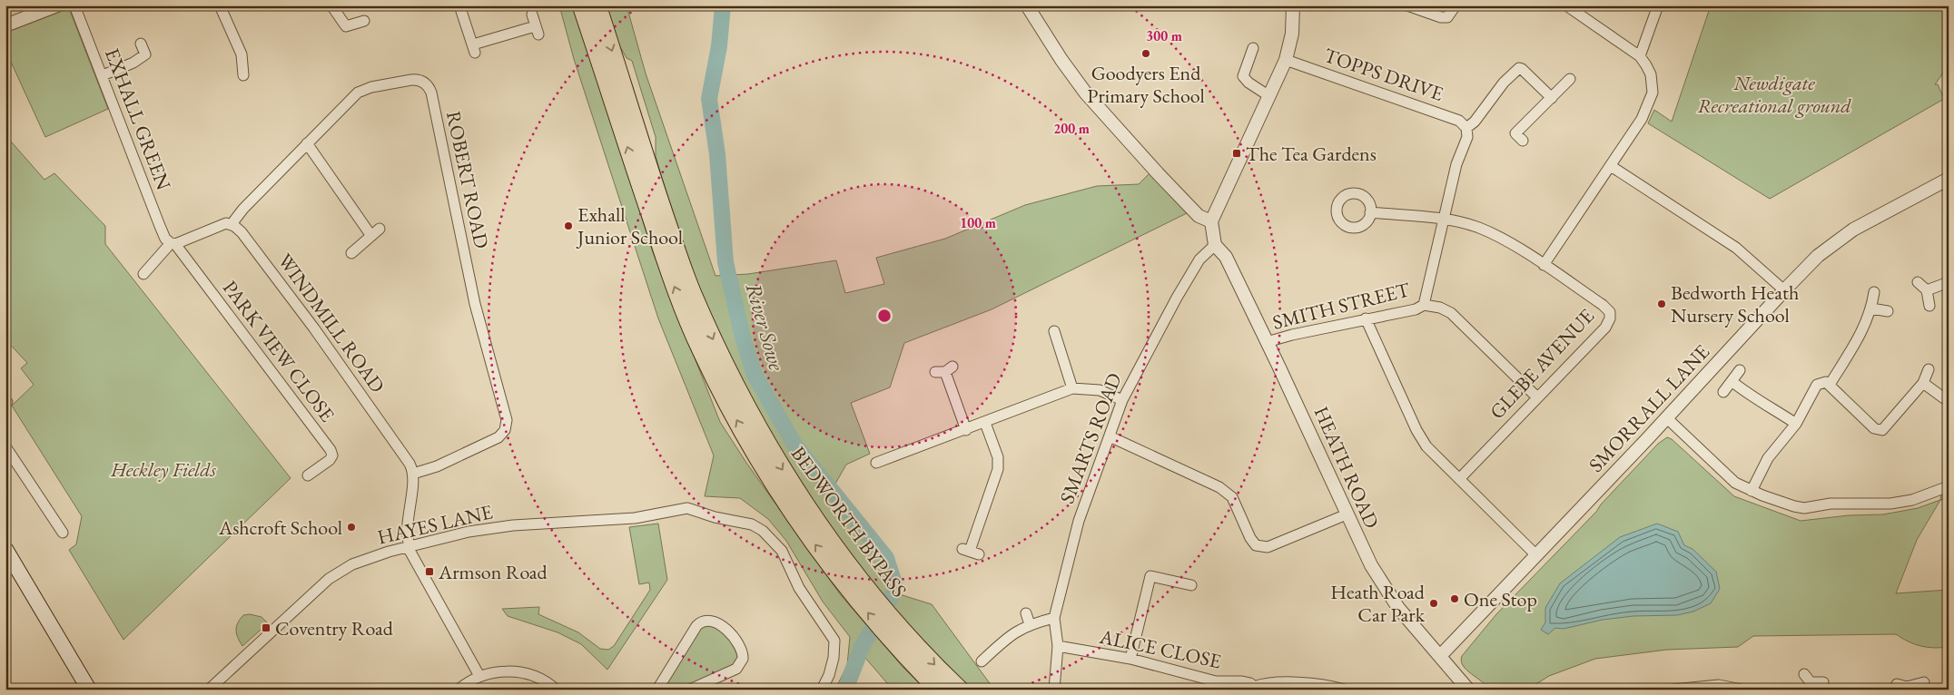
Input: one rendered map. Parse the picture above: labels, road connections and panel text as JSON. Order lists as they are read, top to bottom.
{
  "streets": {
    "highway": ["BEDWORTH BYPASS"],
    "street": [
      "TOPPS DRIVE",
      "EXHALL GREEN",
      "ROBERT ROAD",
      "SMITH STREET",
      "WINDMILL ROAD",
      "PARK VIEW CLOSE",
      "GLEBE AVENUE",
      "SMORRALL LANE",
      "SMARTS ROAD",
      "HEATH ROAD",
      "HAYES LANE",
      "ALICE CLOSE"
    ]
  },
  "crossings": [
    ["EXHALL GREEN", "PARK VIEW CLOSE"],
    ["ROBERT ROAD", "WINDMILL ROAD"],
    ["SMITH STREET", "HEATH ROAD"],
    ["SMORRALL LANE", "HEATH ROAD"],
    ["SMARTS ROAD", "HEATH ROAD"],
    ["SMARTS ROAD", "ALICE CLOSE"]
  ],
  "water": ["River Sowe"],
  "parks": ["Newdigate Recreational ground", "Heckley Fields"],
  "places": {
    "other": [
      "Goodyers End Primary School",
      "Exhall Junior School",
      "Bedworth Heath Nursery School",
      "Ashcroft School",
      "One Stop",
      "Heath Road Car Park"
    ],
    "transit": ["The Tea Gardens", "Armson Road", "Coventry Road"]
  },
  "rings": ["300 m", "200 m", "100 m"]
}
